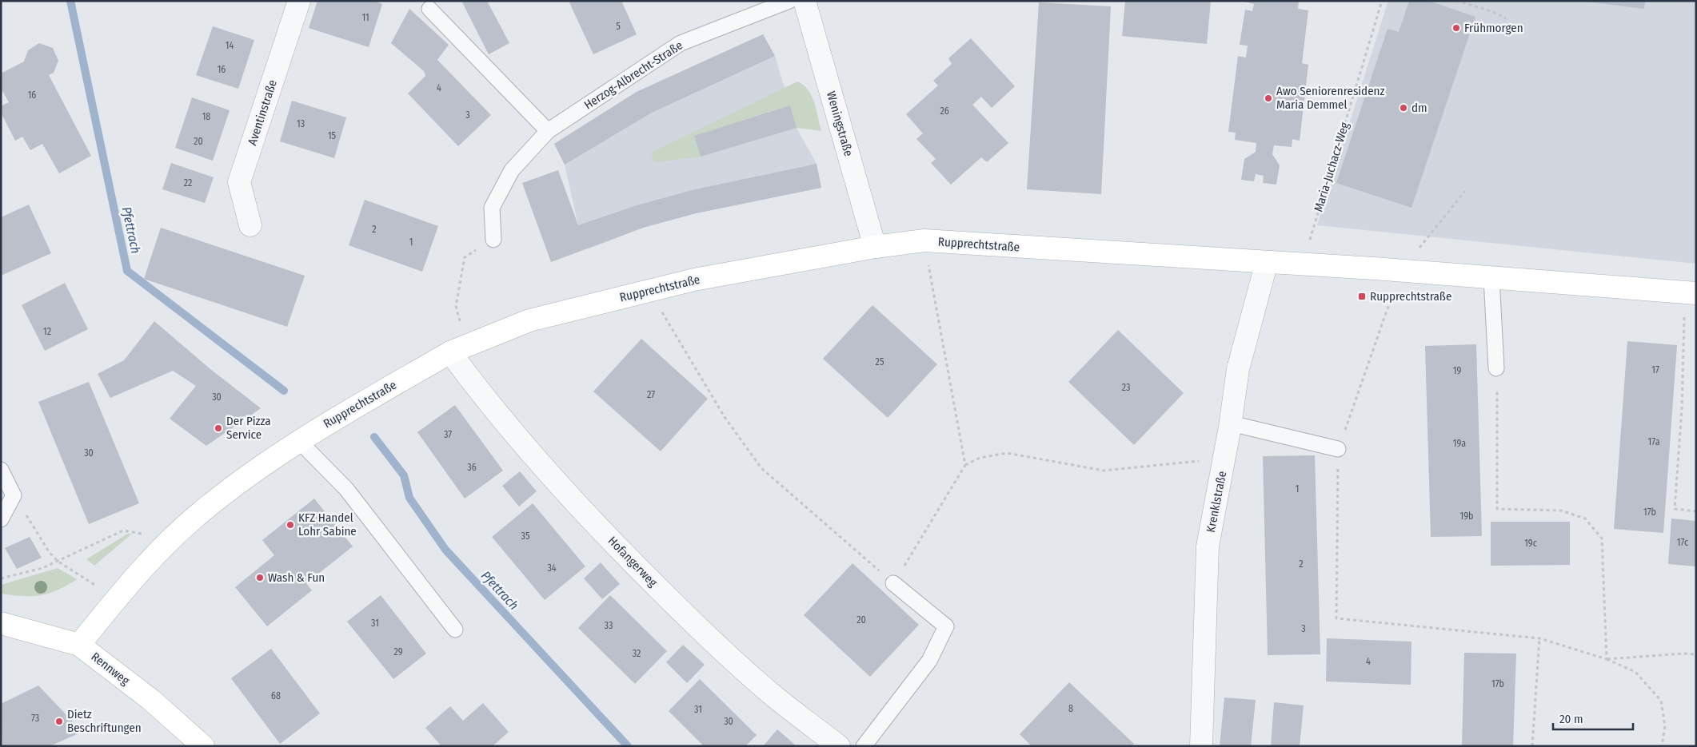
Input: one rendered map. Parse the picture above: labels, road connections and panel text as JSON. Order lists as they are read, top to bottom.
{
  "streets": {
    "main road": ["Rupprechtstraße", "Rennweg"],
    "street": [
      "Aventinstraße",
      "Weningstraße",
      "Krenklstraße",
      "Hofangerweg"
    ],
    "lane": ["Herzog-Albrecht-Straße"],
    "path": ["Maria-Juchacz-Weg"]
  },
  "crossings": [
    ["Weningstraße", "Rupprechtstraße"],
    ["Maria-Juchacz-Weg", "Rupprechtstraße"],
    ["Rupprechtstraße", "Krenklstraße"],
    ["Rupprechtstraße", "Hofangerweg"],
    ["Rupprechtstraße", "Rennweg"]
  ],
  "water": ["Pfettrach"],
  "places": {
    "other": [
      "Frühmorgen",
      "Awo Seniorenresidenz Maria Demmel",
      "dm",
      "Der Pizza Service",
      "KFZ Handel Lohr Sabine",
      "Wash & Fun",
      "Dietz Beschriftungen"
    ],
    "transit": ["Rupprechtstraße"]
  },
  "house_numbers": [
    "11",
    "5",
    "14",
    "16",
    "4",
    "16",
    "26",
    "3",
    "18",
    "13",
    "15",
    "20",
    "22",
    "2",
    "1",
    "12",
    "25",
    "17",
    "19",
    "23",
    "27",
    "30",
    "37",
    "17a",
    "19a",
    "30",
    "36",
    "1",
    "17b",
    "19b",
    "35",
    "17c",
    "19c",
    "2",
    "34",
    "20",
    "31",
    "33",
    "3",
    "29",
    "32",
    "4",
    "17b",
    "68",
    "8",
    "31",
    "73",
    "30"
  ],
  "scale_bar": "20 m"
}
